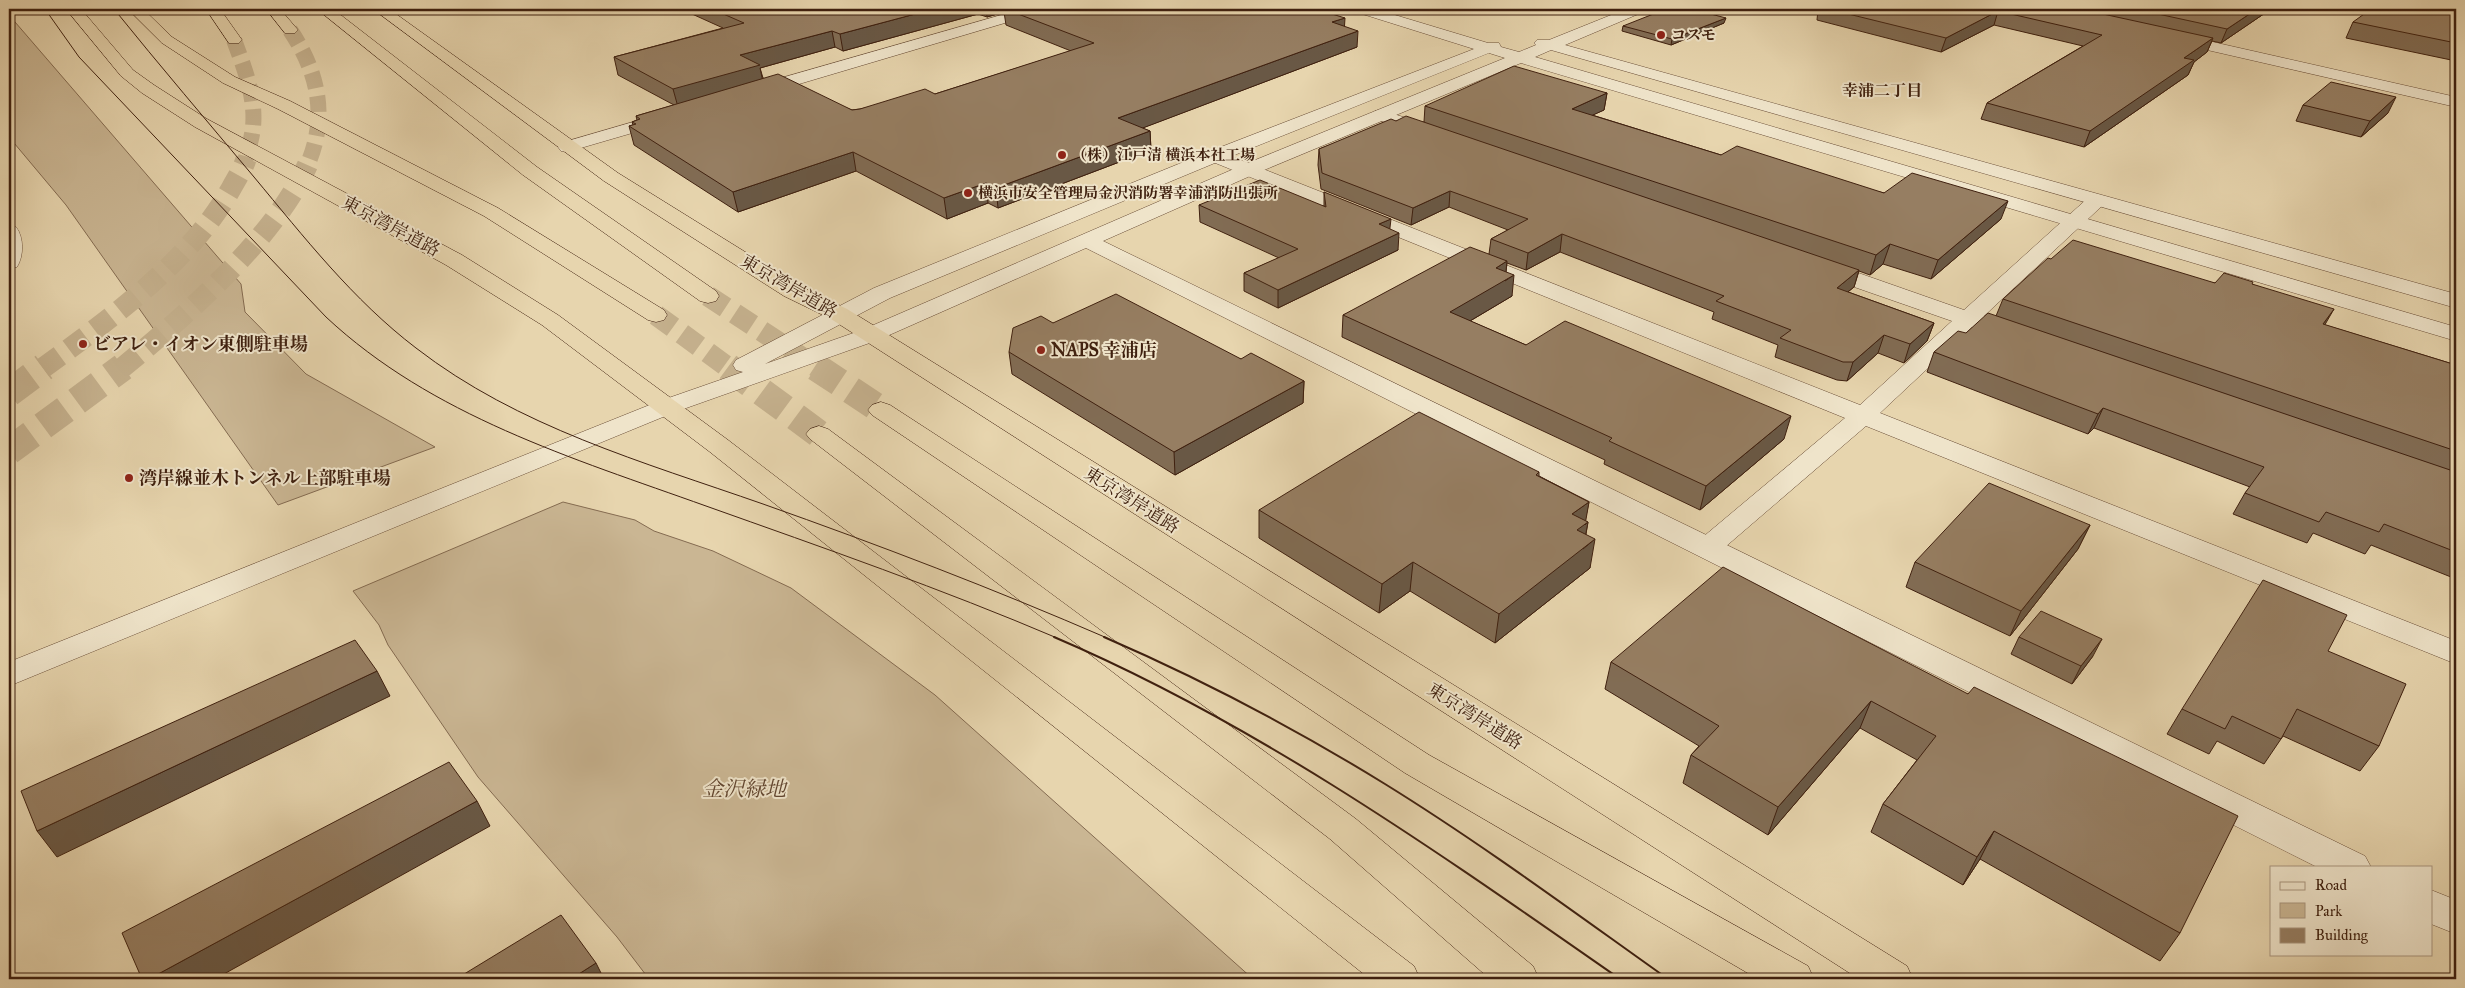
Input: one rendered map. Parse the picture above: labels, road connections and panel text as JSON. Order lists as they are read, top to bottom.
{
  "streets": {
    "highway": ["東京湾岸道路"]
  },
  "districts": ["幸浦二丁目"],
  "parks": ["金沢緑地"],
  "places": [
    "コスモ",
    "（株）江戸清 横浜本社工場",
    "横浜市安全管理局金沢消防署幸浦消防出張所",
    "ビアレ・イオン東側駐車場",
    "NAPS 幸浦店",
    "湾岸線並木トンネル上部駐車場"
  ],
  "legend": ["Road", "Park", "Building"]
}
